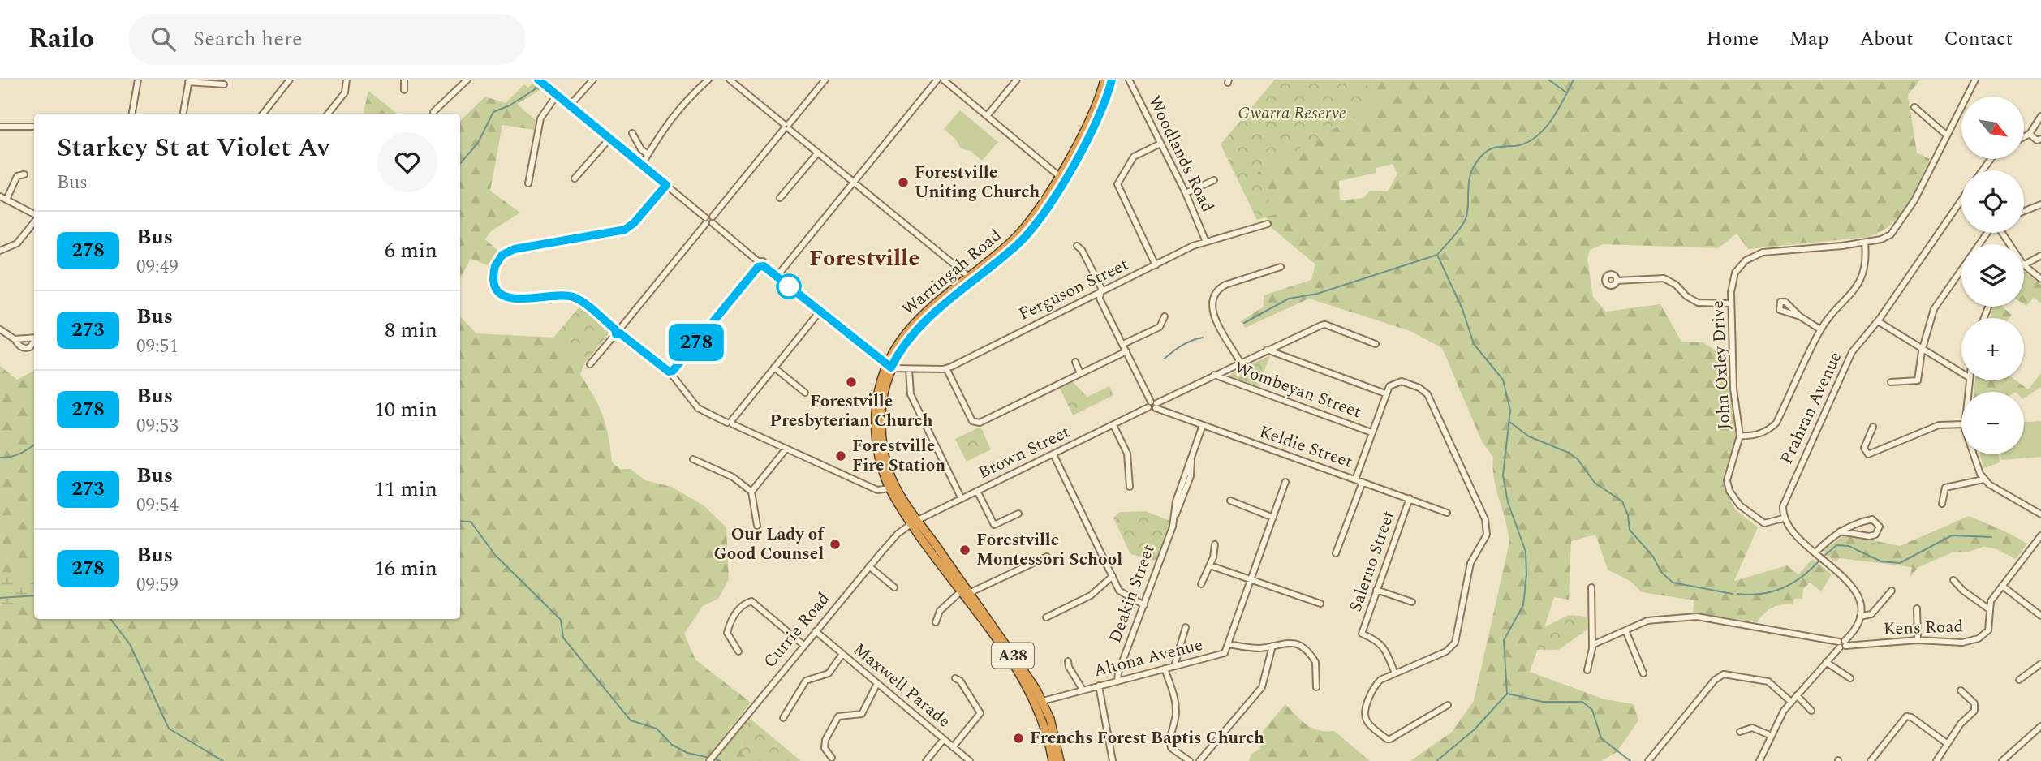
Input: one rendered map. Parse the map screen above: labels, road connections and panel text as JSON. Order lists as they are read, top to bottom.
{
  "streets": {
    "highway": ["Warringah Road", "A38"],
    "street": [
      "Woodlands Road",
      "Ferguson Street",
      "John Oxley Drive",
      "Wombeyan Street",
      "Prahran Avenue",
      "Keldie Street",
      "Brown Street",
      "Salerno Street",
      "Deakin Street",
      "Kens Road",
      "Currie Road",
      "Altona Avenue",
      "Maxwell Parade"
    ]
  },
  "crossings": [
    ["Woodlands Road", "Ferguson Street"],
    ["Warringah Road", "Ferguson Street"],
    ["Warringah Road", "Brown Street"],
    ["Warringah Road", "Currie Road"],
    ["Warringah Road", "Altona Avenue"],
    ["John Oxley Drive", "Prahran Avenue"],
    ["Wombeyan Street", "Brown Street"],
    ["Keldie Street", "Brown Street"],
    ["Keldie Street", "Salerno Street"],
    ["Keldie Street", "Deakin Street"],
    ["Brown Street", "Currie Road"],
    ["Deakin Street", "Altona Avenue"],
    ["Currie Road", "Maxwell Parade"]
  ],
  "districts": ["Forestville"],
  "parks": ["Gwarra Reserve"],
  "places": [
    "Forestville Uniting Church",
    "Forestville Presbyterian Church",
    "Forestville Fire Station",
    "Our Lady of Good Counsel",
    "Forestville Montessori School",
    "Frenchs Forest Baptis Church"
  ],
  "lines": ["bus line 278"],
  "north": "bottom right",
  "page": {
    "header": "Railo",
    "search": "Search here",
    "nav": [
      "Home",
      "Map",
      "About",
      "Contact"
    ],
    "on_map": "278",
    "map_buttons": ["+", "−"],
    "heading": ["Starkey St at Violet Av", "Bus"],
    "list": [
      {
        "mark": "278",
        "name": "Bus",
        "note": "09:49",
        "value": "6 min"
      },
      {
        "mark": "273",
        "name": "Bus",
        "note": "09:51",
        "value": "8 min"
      },
      {
        "mark": "278",
        "name": "Bus",
        "note": "09:53",
        "value": "10 min"
      },
      {
        "mark": "273",
        "name": "Bus",
        "note": "09:54",
        "value": "11 min"
      },
      {
        "mark": "278",
        "name": "Bus",
        "note": "09:59",
        "value": "16 min"
      }
    ]
  }
}
